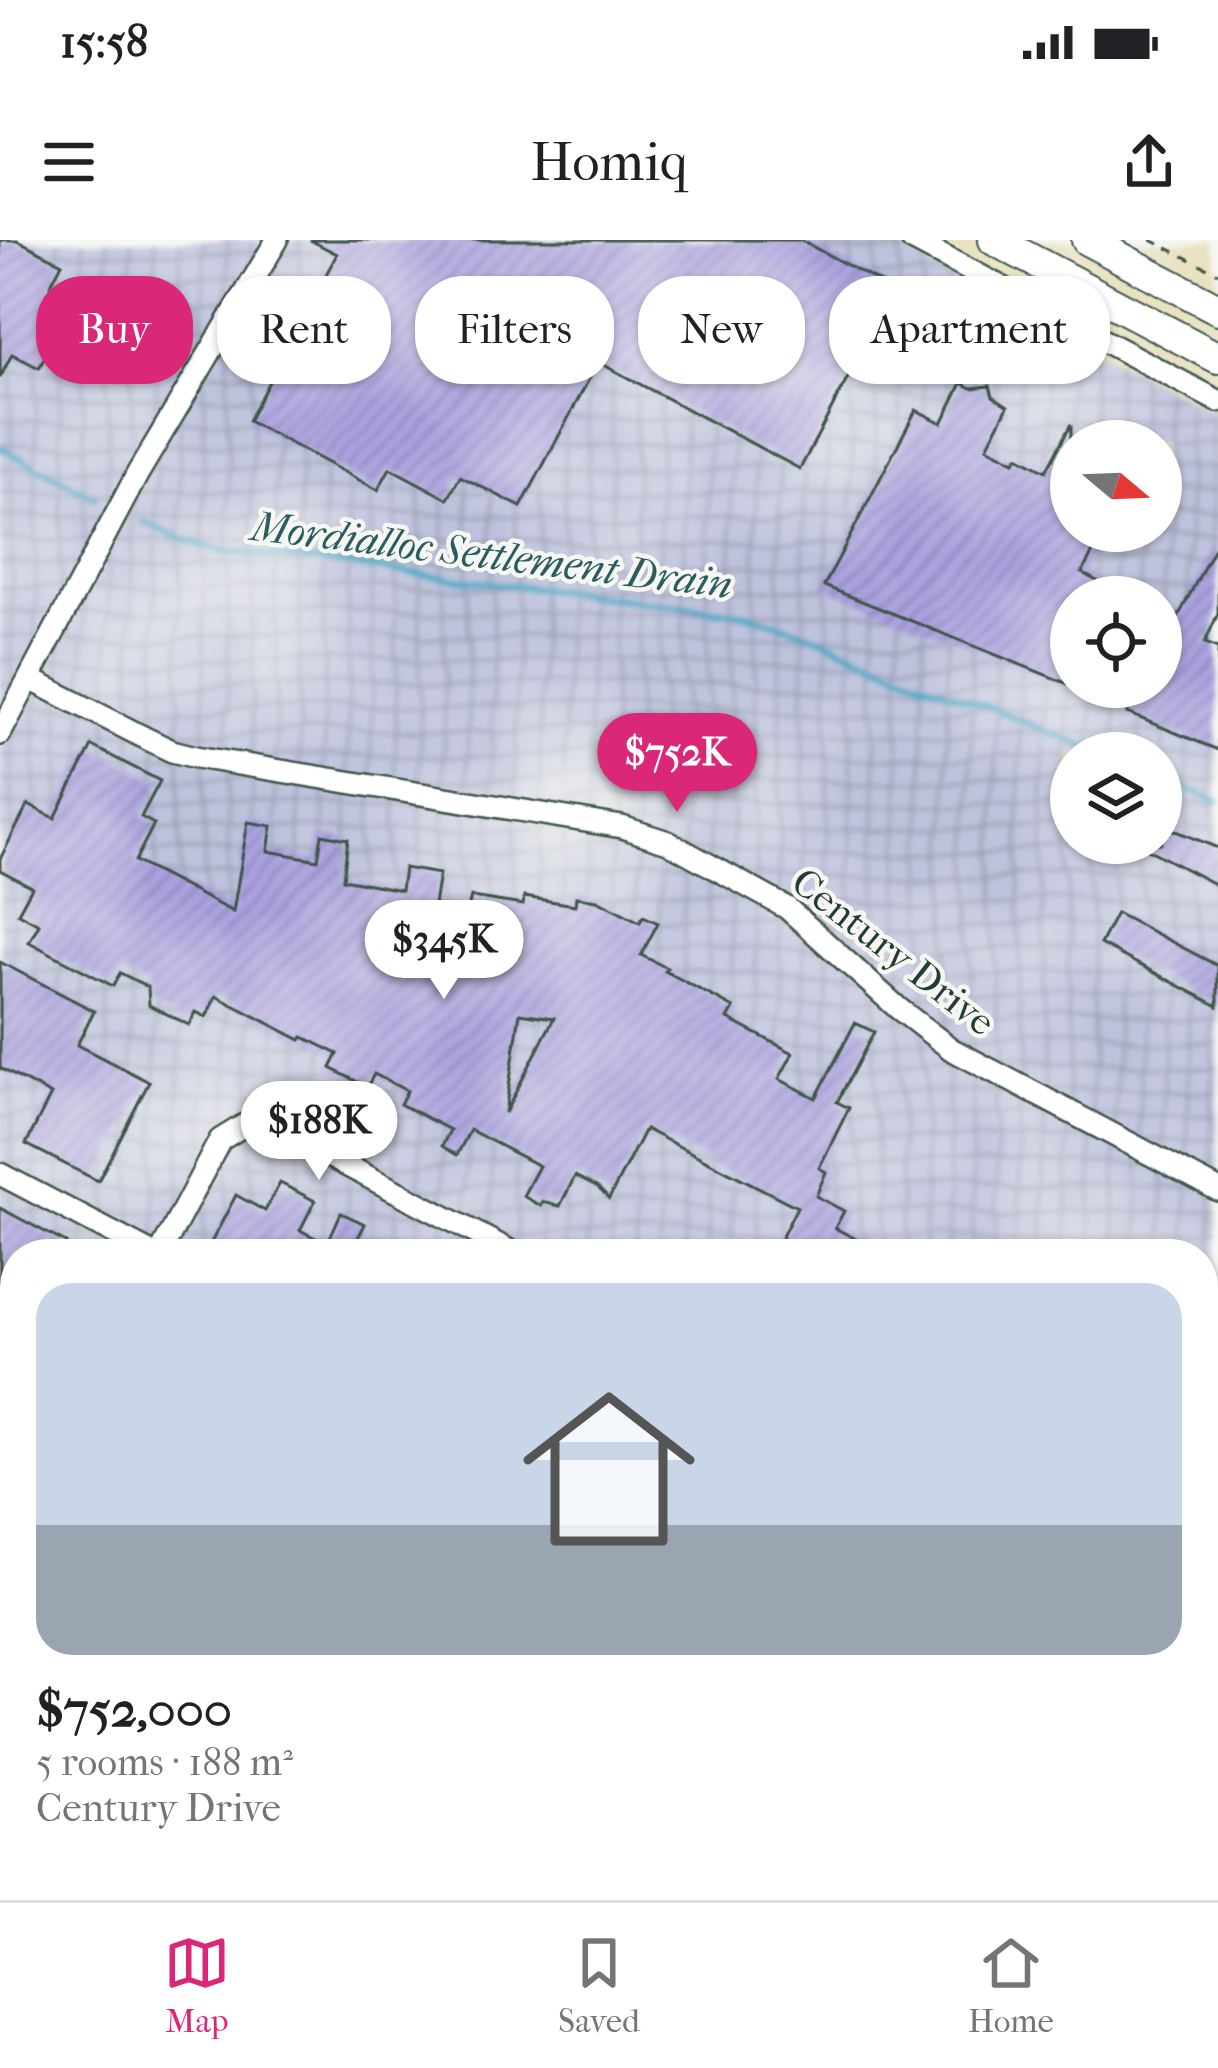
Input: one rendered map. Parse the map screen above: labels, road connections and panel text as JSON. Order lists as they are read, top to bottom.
{
  "streets": {
    "street": ["Century Drive"]
  },
  "water": ["Mordialloc Settlement Drain"],
  "north": "right",
  "page": {
    "status": "15:58",
    "header": "Homiq",
    "chip": [
      "Buy",
      "Rent",
      "Filters",
      "New",
      "Apartment"
    ],
    "price": ["$752K", "$345K", "$188K"],
    "list": [
      {
        "name": "$752,000",
        "note": "5 rooms · 188 m² · Century Drive"
      }
    ],
    "tabs": ["Map", "Saved", "Home"]
  }
}
